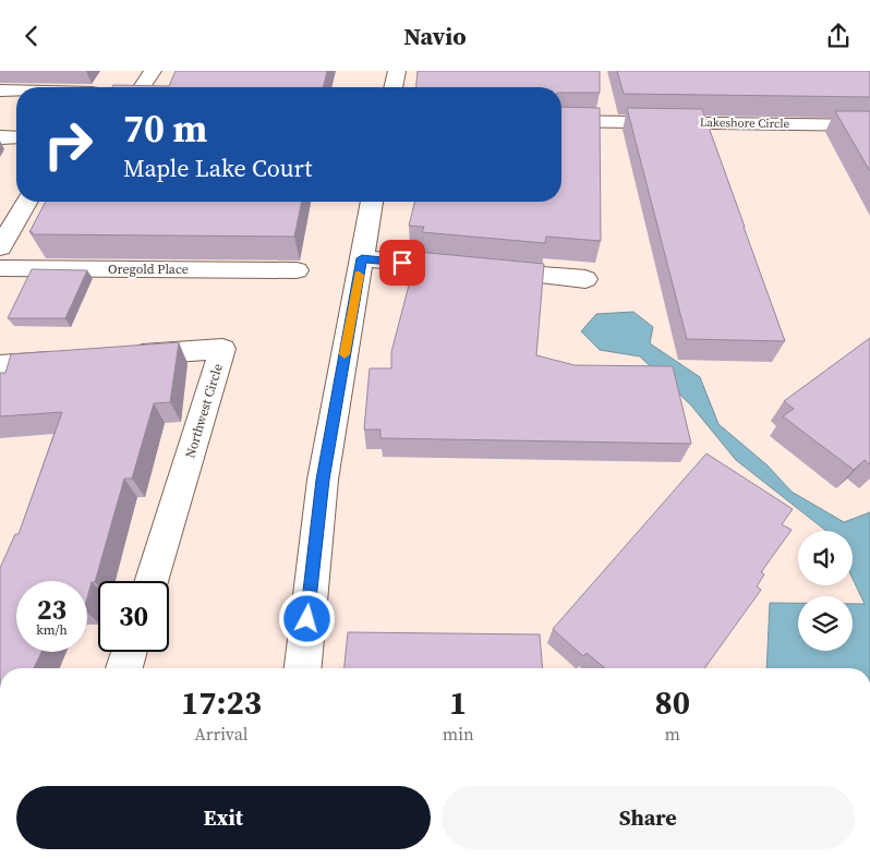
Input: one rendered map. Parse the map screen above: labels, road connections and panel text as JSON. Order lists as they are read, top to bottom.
{
  "streets": {
    "street": ["Lakeshore Circle", "Oregold Place", "Northwest Circle"]
  },
  "page": {
    "header": "Navio",
    "turn": ["70 m", "Maple Lake Court"],
    "speed": "23 km/h",
    "limit": "30",
    "eta": [
      "17:23",
      "Arrival",
      "1",
      "min",
      "80",
      "m"
    ],
    "buttons": ["Exit", "Share"]
  }
}
